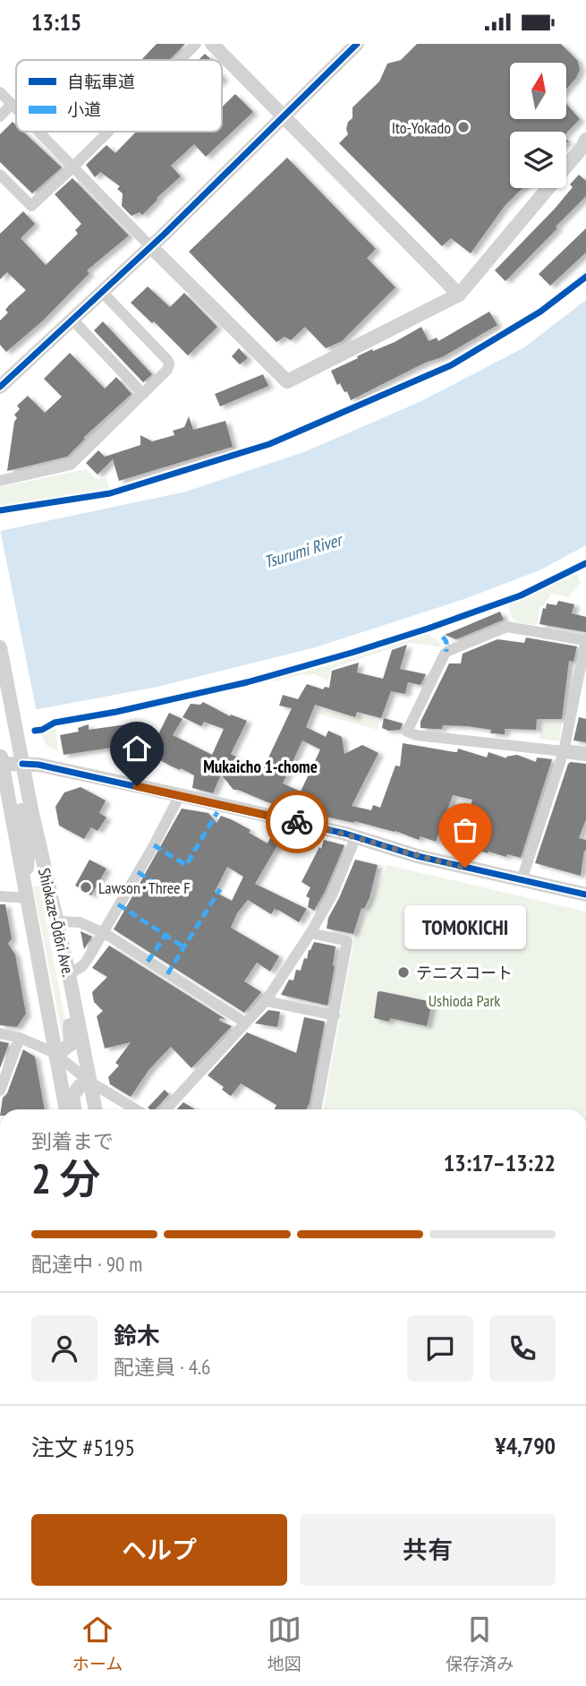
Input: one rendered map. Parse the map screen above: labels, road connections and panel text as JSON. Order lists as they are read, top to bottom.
{
  "streets": {
    "street": ["Shiokaze-Ōdōri Ave."]
  },
  "districts": ["Mukaicho 1-chome"],
  "water": ["Tsurumi River"],
  "parks": ["Ushioda Park"],
  "places": [
    "Ito-Yokado",
    "TOMOKICHI",
    "Lawson･Three F",
    "テニスコート"
  ],
  "legend": ["自転車道", "小道"],
  "north": "top",
  "page": {
    "status": "13:15",
    "bubble": "TOMOKICHI",
    "heading": ["2 分", "到着まで", "13:17–13:22"],
    "panel": [
      "鈴木",
      "配達員 · 4.6",
      "注文 #5195",
      "¥4,790"
    ],
    "bar": "配達中 · 90 m",
    "buttons": ["ヘルプ", "共有"],
    "tabs": ["ホーム", "地図", "保存済み"]
  }
}
